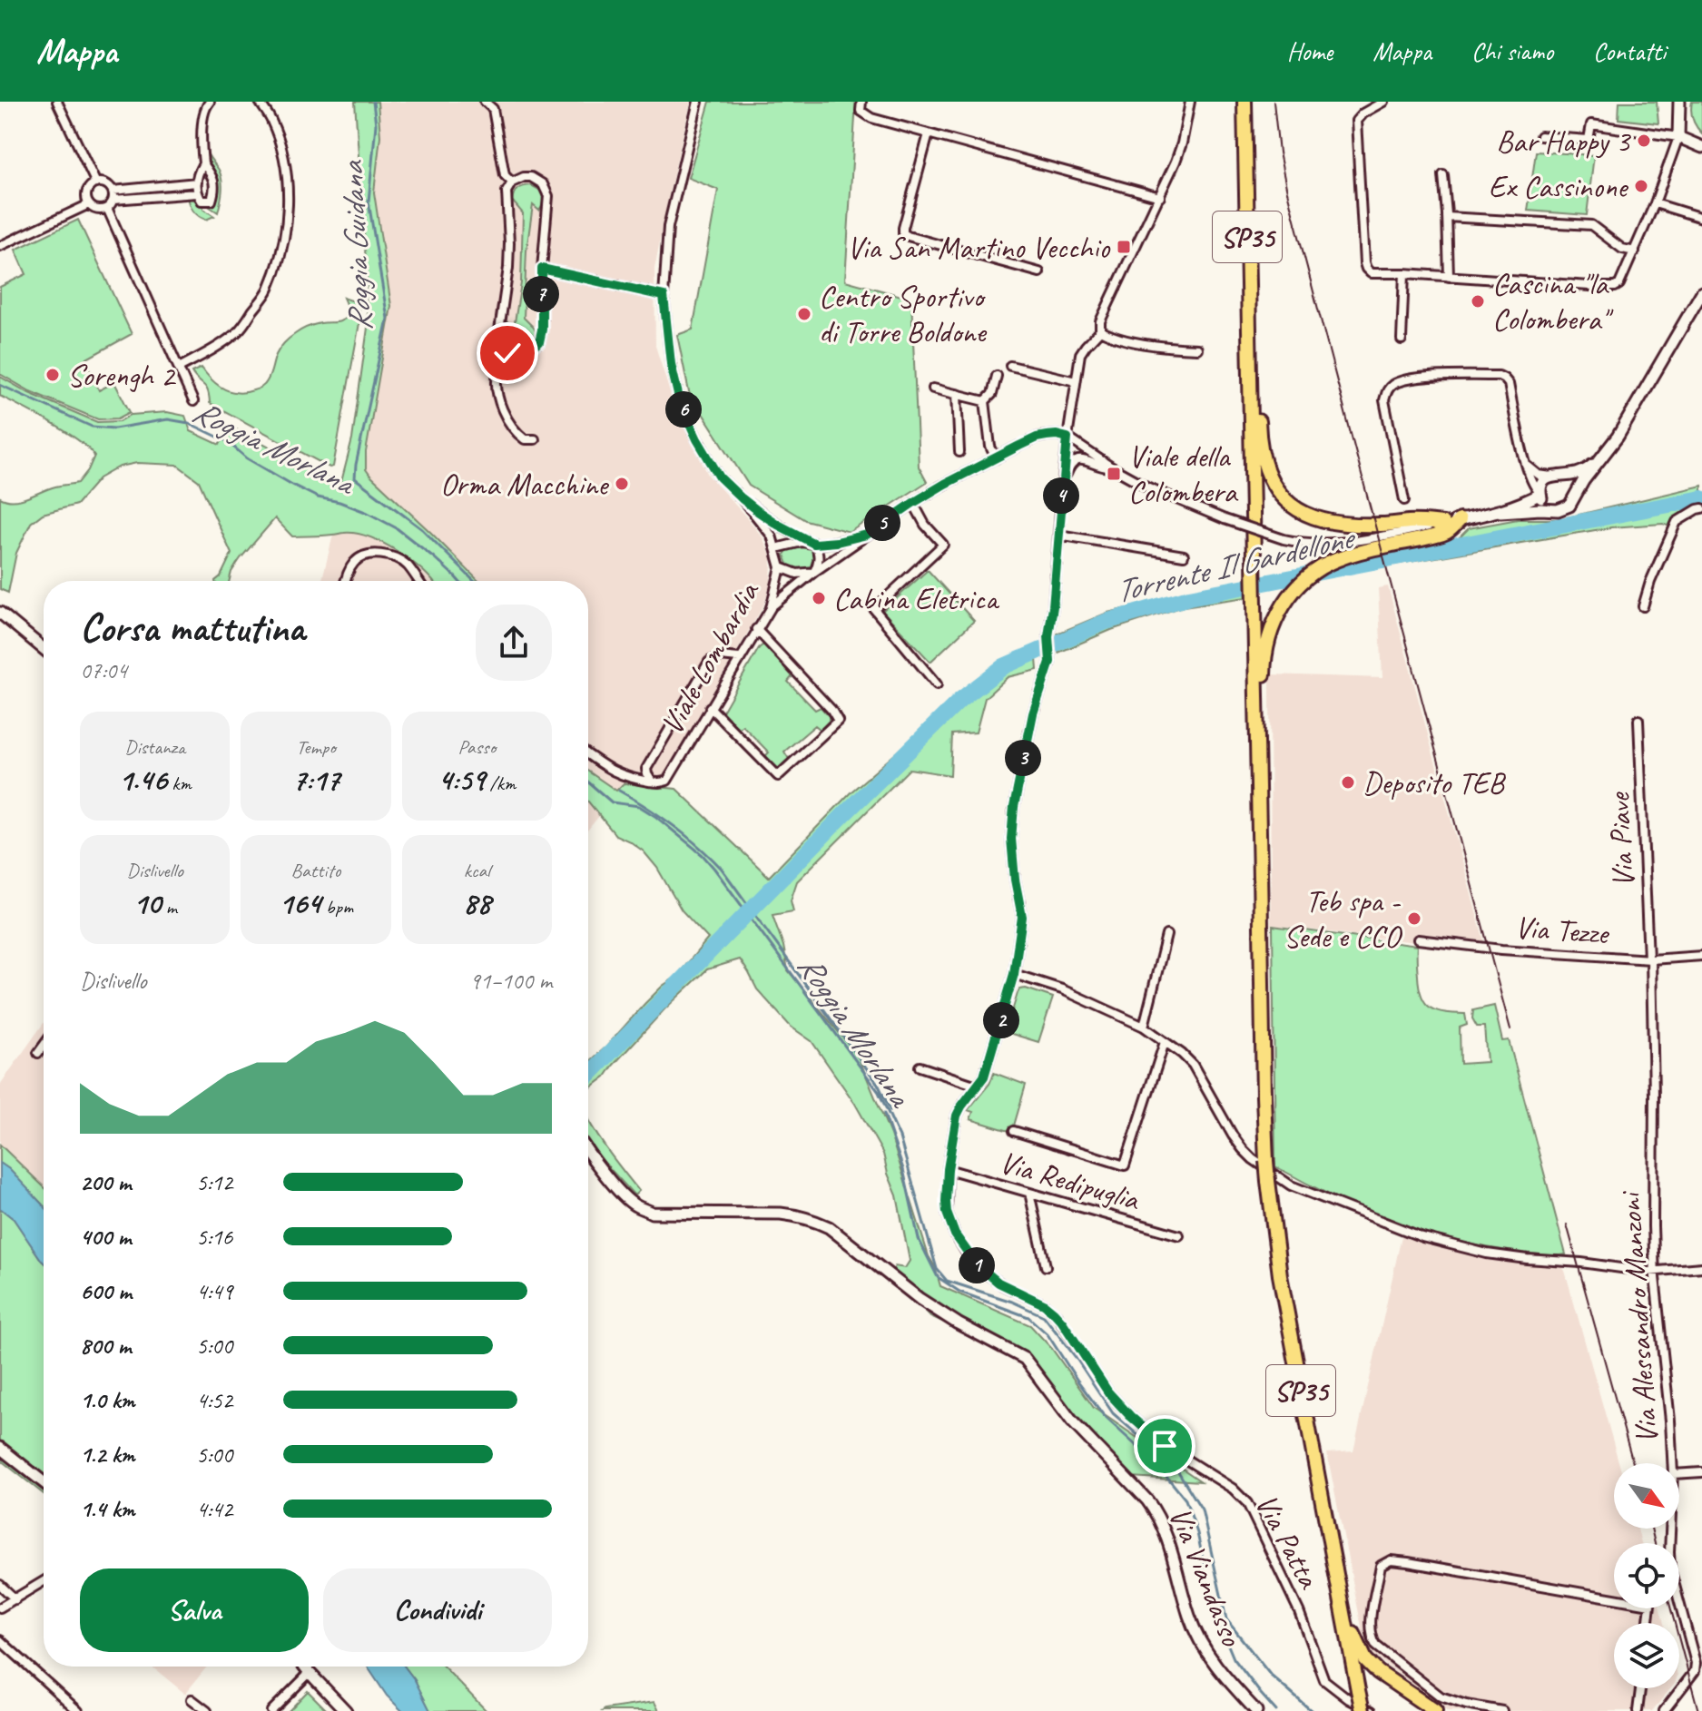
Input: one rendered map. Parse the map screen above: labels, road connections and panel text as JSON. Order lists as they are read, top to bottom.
{
  "streets": {
    "highway": ["SP35"],
    "street": [
      "Viale Lombardia",
      "Via Piave",
      "Via Tezze",
      "Via Redipuglia",
      "Via Alessandro Manzoni",
      "Via Patta",
      "Via Viandasso"
    ]
  },
  "crossings": [
    ["Via Piave", "Via Tezze"],
    ["Via Piave", "Via Alessandro Manzoni"],
    ["Via Tezze", "Via Alessandro Manzoni"],
    ["Via Redipuglia", "Via Patta"]
  ],
  "water": ["Roggia Guidana", "Roggia Morlana", "Torrente Il Gardellone"],
  "places": {
    "other": [
      "Bar Happy 3",
      "Ex Cassinone",
      "Cascina \"la Colombera\"",
      "Centro Sportivo di Torre Boldone",
      "Sorengh 2",
      "Orma Macchine",
      "Cabina Eletrica",
      "Deposito TEB",
      "Teb spa - Sede e CCO"
    ],
    "transit": ["Via San Martino Vecchio", "Viale della Colombera"]
  },
  "north": "bottom right",
  "page": {
    "header": "Mappa",
    "nav": [
      "Home",
      "Mappa",
      "Chi siamo",
      "Contatti"
    ],
    "pins": [
      "7",
      "6",
      "4",
      "5",
      "3",
      "2",
      "1"
    ],
    "heading": ["Corsa mattutina", "07:04"],
    "stats": [
      ["Distanza", "1.46 km"],
      ["Tempo", "7:17"],
      ["Passo", "4:59 /km"],
      ["Dislivello", "10 m"],
      ["Battito", "164 bpm"],
      ["kcal", "88"]
    ],
    "chart": ["Dislivello", "91–100 m"],
    "list": [
      {
        "name": "200 m",
        "note": "5:12"
      },
      {
        "name": "400 m",
        "note": "5:16"
      },
      {
        "name": "600 m",
        "note": "4:49"
      },
      {
        "name": "800 m",
        "note": "5:00"
      },
      {
        "name": "1.0 km",
        "note": "4:52"
      },
      {
        "name": "1.2 km",
        "note": "5:00"
      },
      {
        "name": "1.4 km",
        "note": "4:42"
      }
    ],
    "buttons": ["Salva", "Condividi"]
  }
}
